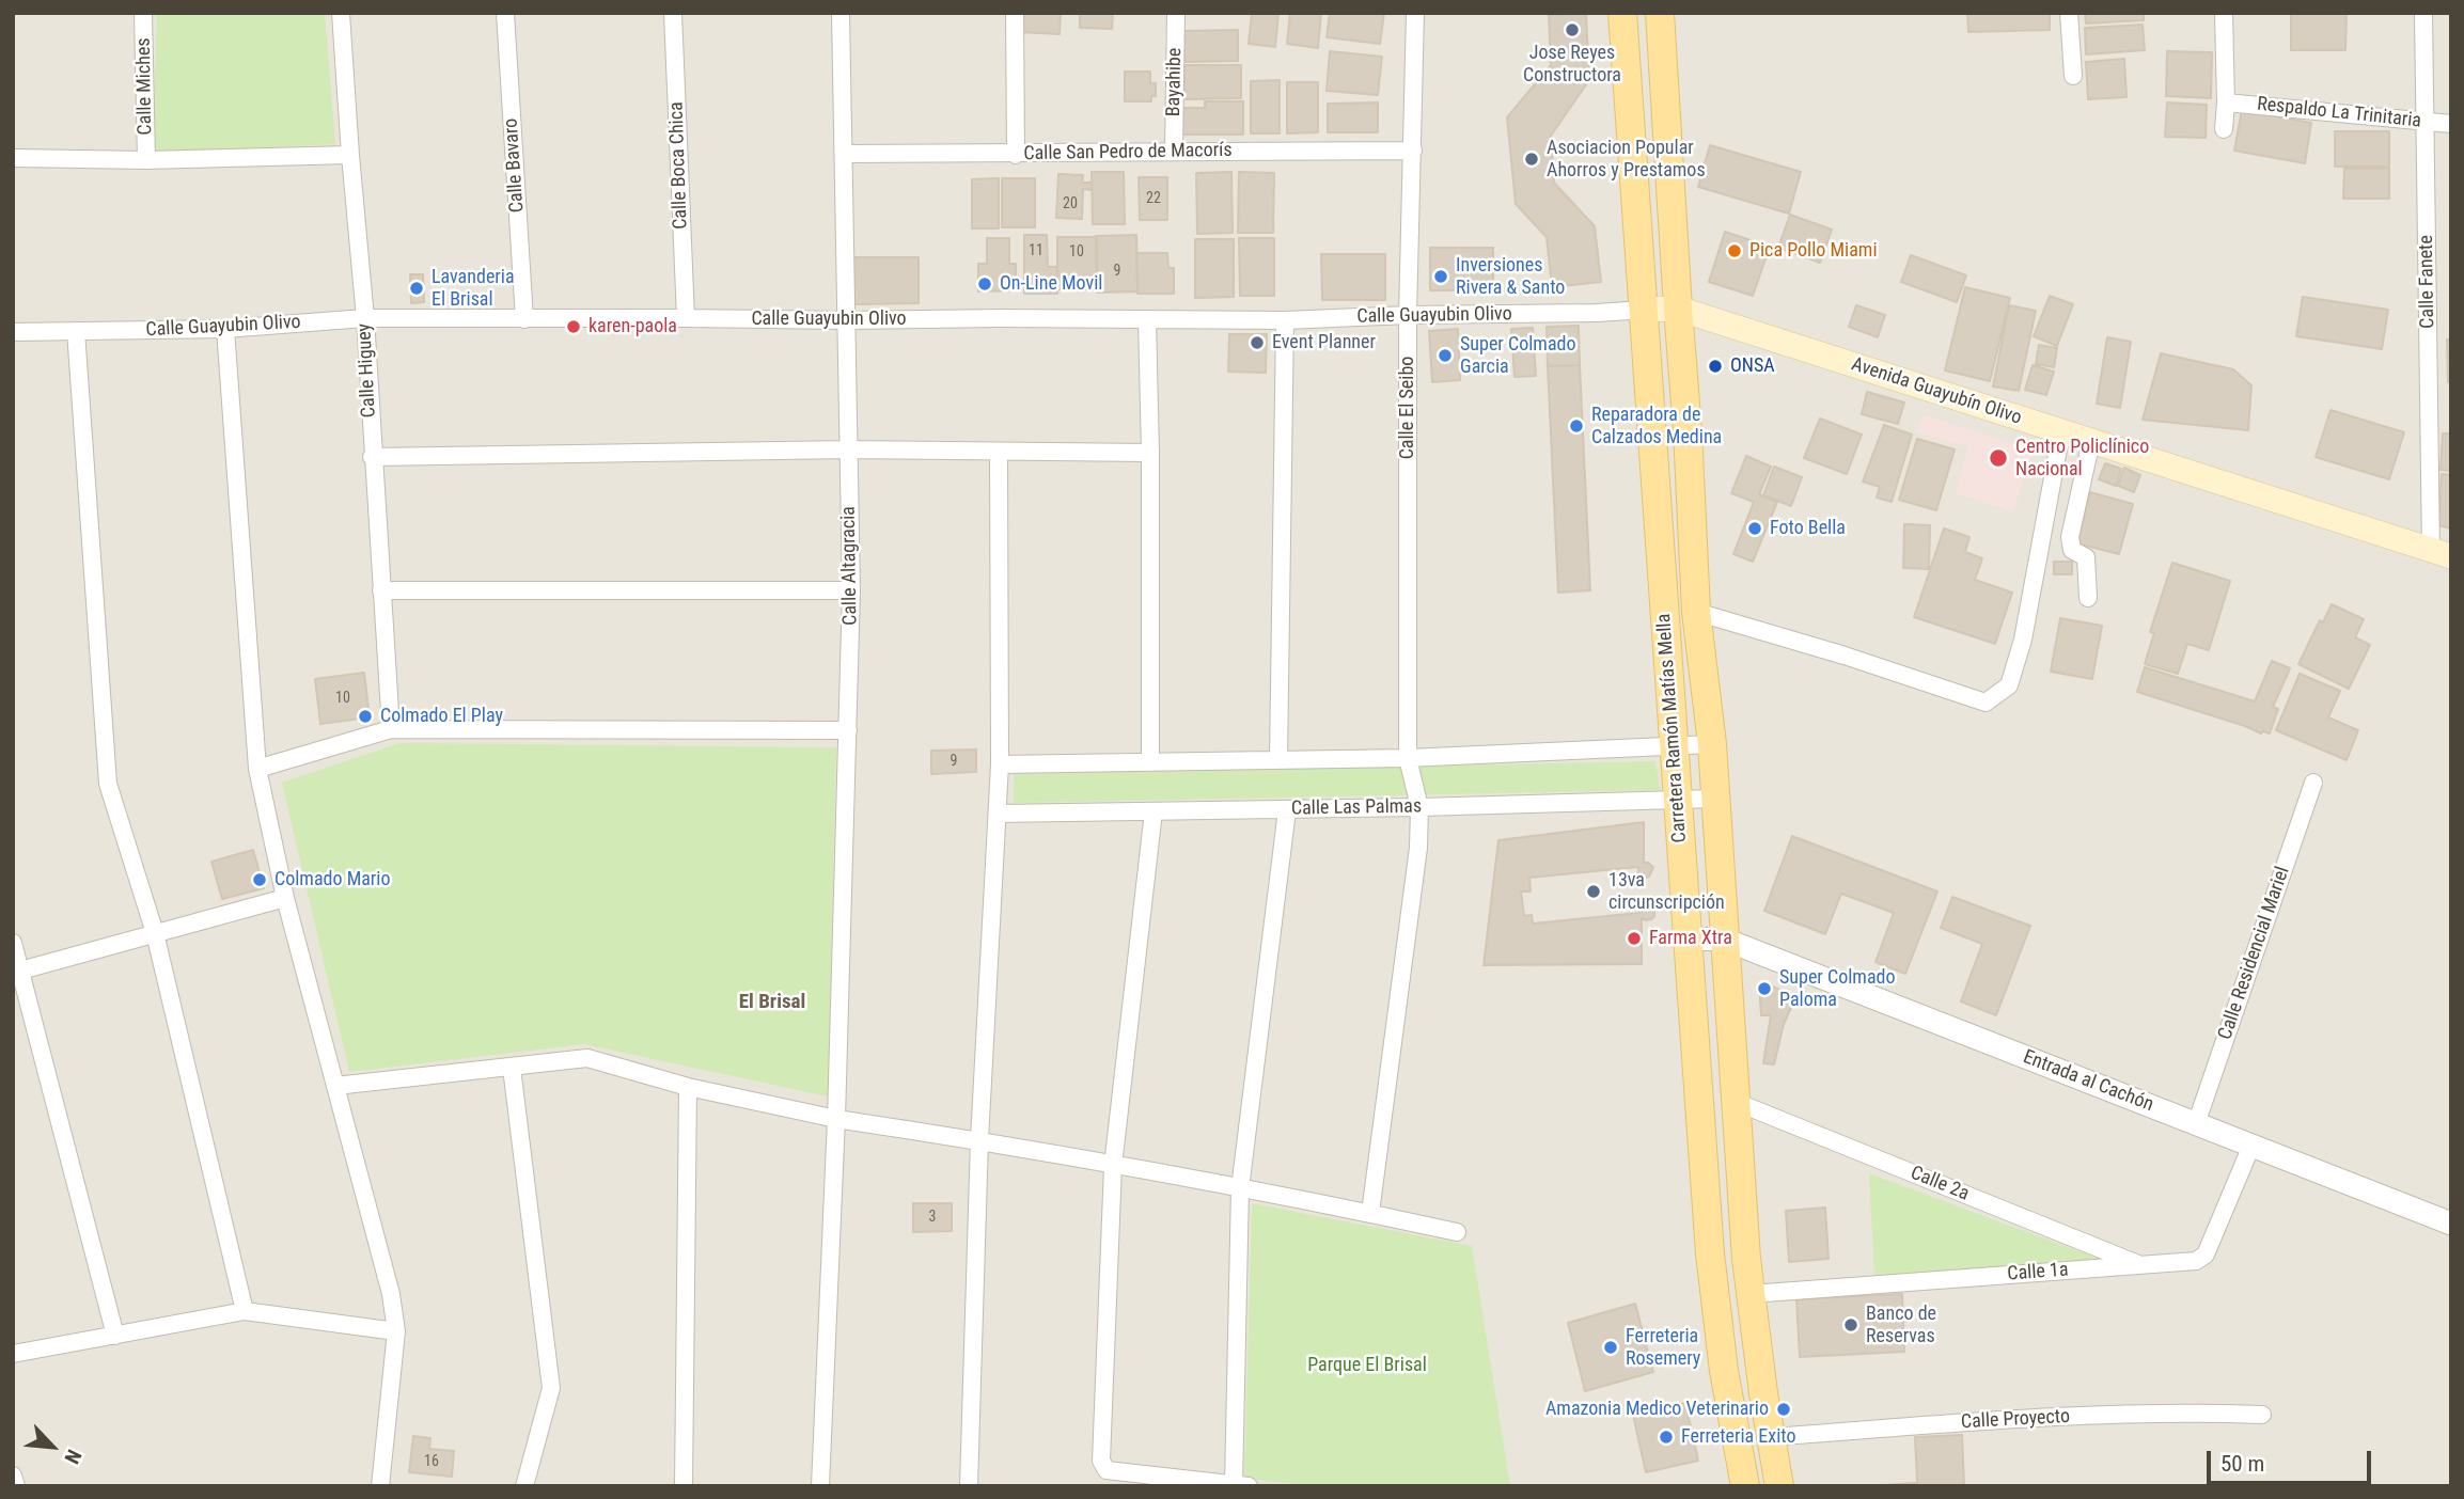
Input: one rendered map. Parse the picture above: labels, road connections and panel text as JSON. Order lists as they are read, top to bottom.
{
  "streets": {
    "main road": ["Avenida Guayubín Olivo", "Carretera Ramón Matías Mella"],
    "street": [
      "Bayahibe",
      "Calle Miches",
      "Respaldo La Trinitaria",
      "Calle San Pedro de Macorís",
      "Calle Bavaro",
      "Calle Boca Chica",
      "Calle Fanete",
      "Calle Guayubin Olivo",
      "Calle Higuey",
      "Calle El Seibo",
      "Calle Altagracia",
      "Calle Las Palmas",
      "Calle Residencial Mariel",
      "Entrada al Cachón",
      "Calle 2a",
      "Calle 1a",
      "Calle Proyecto"
    ]
  },
  "crossings": [
    ["Bayahibe", "Calle San Pedro de Macorís"],
    ["Respaldo La Trinitaria", "Calle Fanete"],
    ["Calle San Pedro de Macorís", "Calle El Seibo"],
    ["Calle San Pedro de Macorís", "Calle Altagracia"],
    ["Calle Bavaro", "Calle Guayubin Olivo"],
    ["Calle Boca Chica", "Calle Guayubin Olivo"],
    ["Calle Fanete", "Avenida Guayubín Olivo"],
    ["Calle Guayubin Olivo", "Calle Higuey"],
    ["Calle Guayubin Olivo", "Avenida Guayubín Olivo"],
    ["Calle Guayubin Olivo", "Calle El Seibo"],
    ["Calle Guayubin Olivo", "Calle Altagracia"],
    ["Calle Guayubin Olivo", "Carretera Ramón Matías Mella"],
    ["Avenida Guayubín Olivo", "Carretera Ramón Matías Mella"],
    ["Calle El Seibo", "Calle Las Palmas"],
    ["Carretera Ramón Matías Mella", "Calle Las Palmas"],
    ["Carretera Ramón Matías Mella", "Entrada al Cachón"],
    ["Carretera Ramón Matías Mella", "Calle 2a"],
    ["Carretera Ramón Matías Mella", "Calle 1a"],
    ["Carretera Ramón Matías Mella", "Calle Proyecto"],
    ["Calle Residencial Mariel", "Entrada al Cachón"],
    ["Entrada al Cachón", "Calle 1a"],
    ["Calle 2a", "Calle 1a"]
  ],
  "districts": ["El Brisal"],
  "parks": ["Parque El Brisal"],
  "places": [
    "Jose Reyes Constructora",
    "Asociacion Popular Ahorros y Prestamos",
    "Pica Pollo Miami",
    "Inversiones Rivera & Santo",
    "On-Line Movil",
    "Lavanderia El Brisal",
    "karen-paola",
    "Event Planner",
    "Super Colmado Garcia",
    "ONSA",
    "Reparadora de Calzados Medina",
    "Centro Policlínico Nacional",
    "Foto Bella",
    "Colmado El Play",
    "Colmado Mario",
    "13va circunscripción",
    "Farma Xtra",
    "Super Colmado Paloma",
    "Banco de Reservas",
    "Ferreteria Rosemery",
    "Amazonia Medico Veterinario",
    "Ferreteria Exito"
  ],
  "house_numbers": [
    "22",
    "20",
    "11",
    "10",
    "9",
    "10",
    "9",
    "3",
    "16"
  ],
  "scale_bar": "50 m",
  "north": "bottom right"
}
